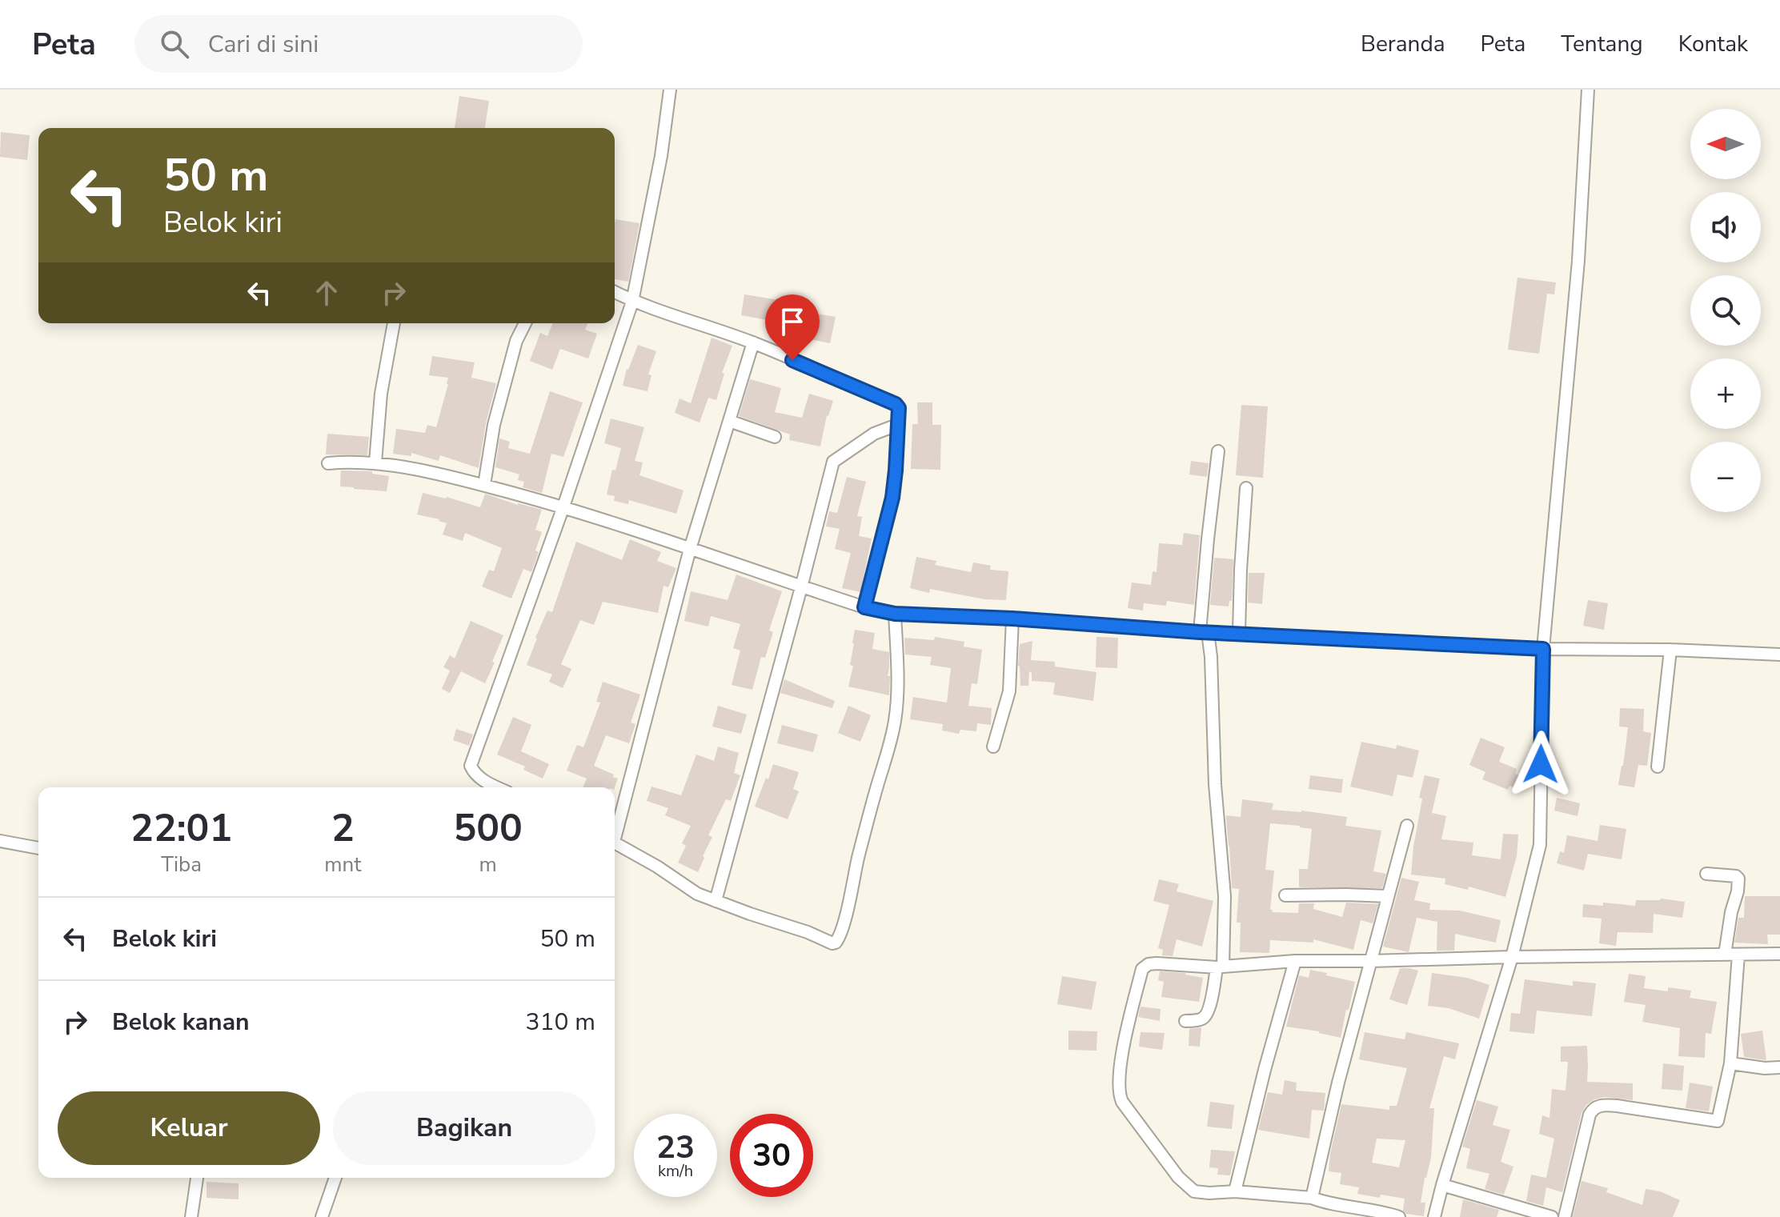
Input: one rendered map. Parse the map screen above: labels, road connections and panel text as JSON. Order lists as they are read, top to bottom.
{
  "north": "left",
  "page": {
    "header": "Peta",
    "search": "Cari di sini",
    "nav": [
      "Beranda",
      "Peta",
      "Tentang",
      "Kontak"
    ],
    "map_buttons": ["+", "−"],
    "turn": ["50 m", "Belok kiri"],
    "eta": [
      "22:01",
      "Tiba",
      "2",
      "mnt",
      "500",
      "m"
    ],
    "list": [
      {
        "name": "Belok kiri",
        "value": "50 m"
      },
      {
        "name": "Belok kanan",
        "value": "310 m"
      }
    ],
    "buttons": ["Keluar", "Bagikan"],
    "speed": "23 km/h",
    "limit": "30"
  }
}
